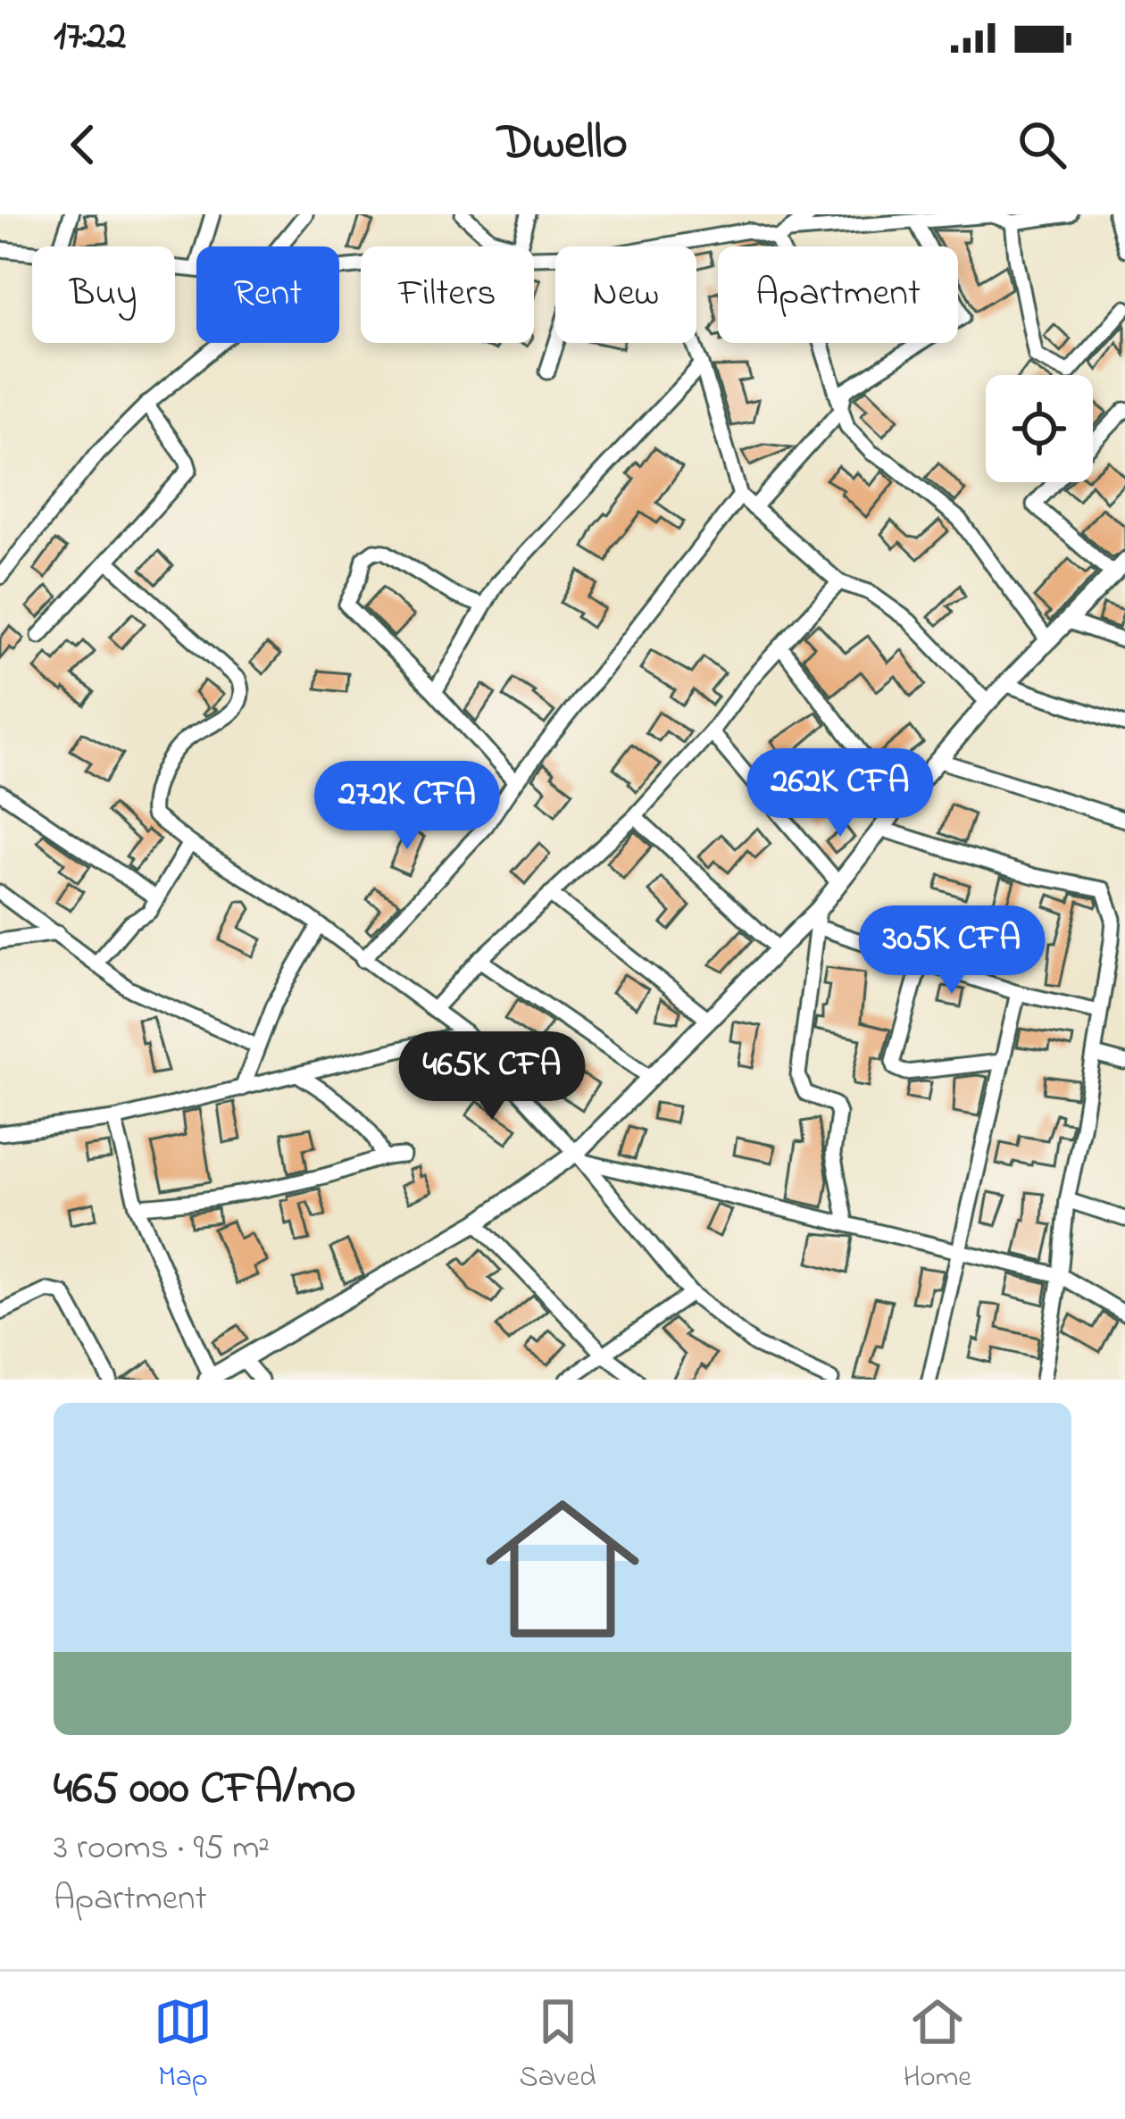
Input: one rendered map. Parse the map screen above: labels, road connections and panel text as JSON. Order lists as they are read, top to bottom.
{
  "page": {
    "status": "17:22",
    "header": "Dwello",
    "chip": [
      "Buy",
      "Rent",
      "Filters",
      "New",
      "Apartment"
    ],
    "price": [
      "262K CFA",
      "272K CFA",
      "305K CFA",
      "465K CFA"
    ],
    "list": [
      {
        "name": "465 000 CFA/mo",
        "note": "3 rooms · 95 m² · Apartment"
      }
    ],
    "tabs": ["Map", "Saved", "Home"]
  }
}
